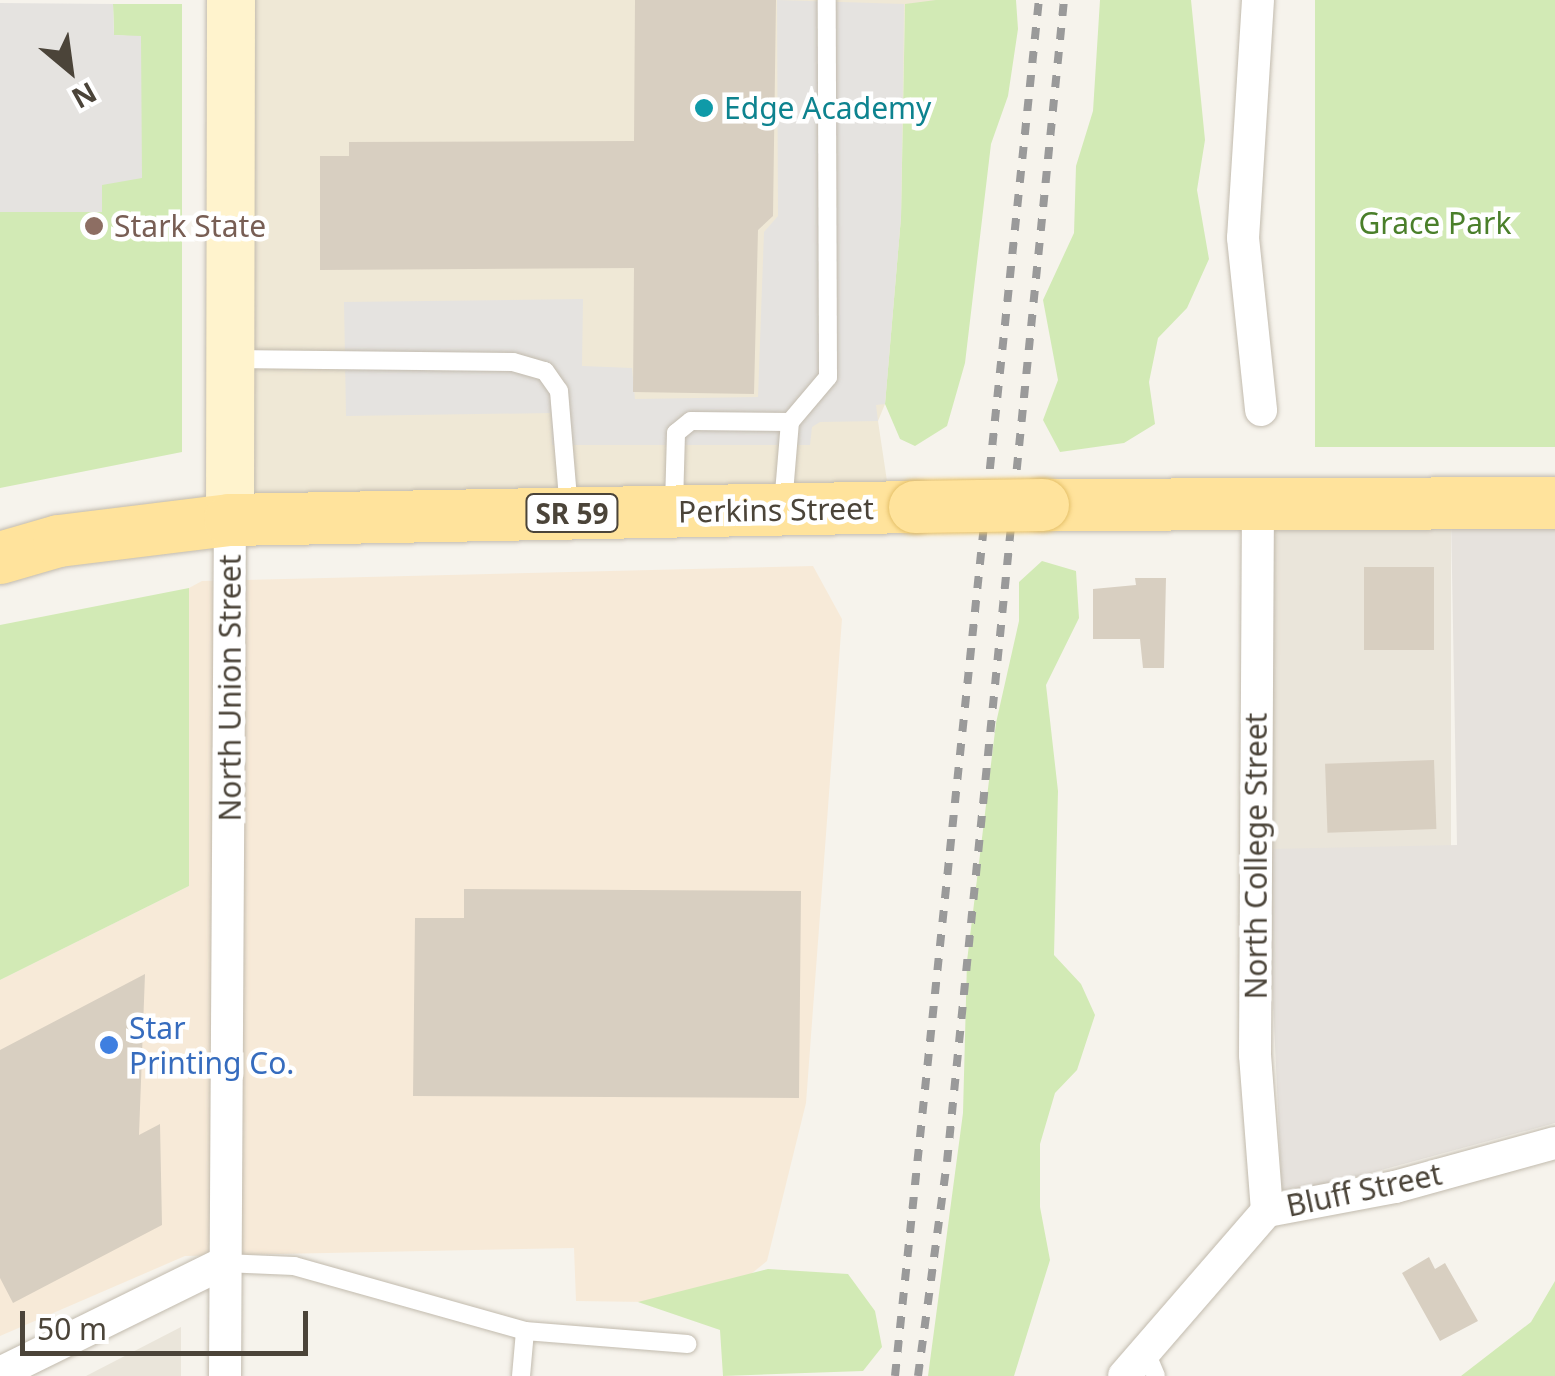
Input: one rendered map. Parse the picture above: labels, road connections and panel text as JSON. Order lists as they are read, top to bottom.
{
  "streets": {
    "main road": ["Perkins Street", "SR 59"],
    "street": ["North Union Street", "North College Street", "Bluff Street"]
  },
  "crossings": [
    ["Perkins Street", "North Union Street"],
    ["Perkins Street", "North College Street"],
    ["North College Street", "Bluff Street"]
  ],
  "parks": ["Grace Park"],
  "places": ["Edge Academy", "Stark State", "Star Printing Co."],
  "scale_bar": "50 m",
  "north": "bottom right"
}
